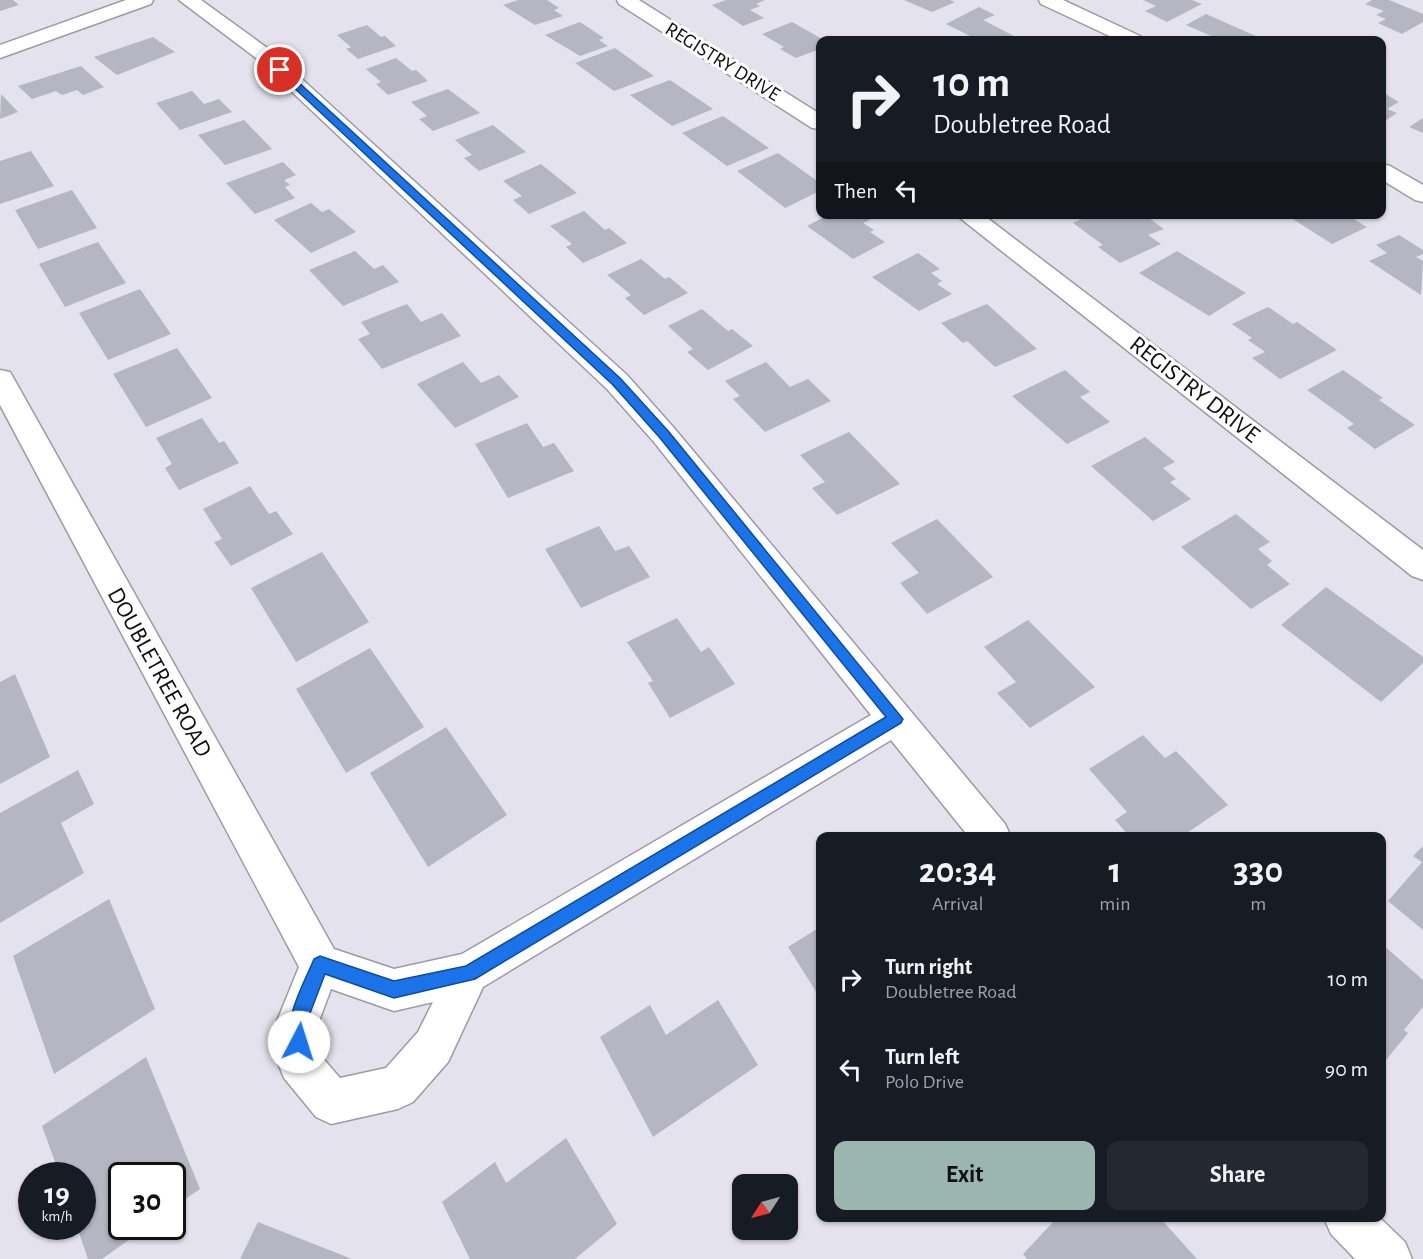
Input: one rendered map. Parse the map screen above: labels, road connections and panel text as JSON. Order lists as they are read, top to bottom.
{
  "streets": {
    "street": ["REGISTRY DRIVE", "DOUBLETREE ROAD"]
  },
  "north": "bottom left",
  "page": {
    "turn": ["10 m", "Doubletree Road"],
    "then": "Then",
    "eta": [
      "20:34",
      "Arrival",
      "1",
      "min",
      "330",
      "m"
    ],
    "list": [
      {
        "name": "Turn right",
        "note": "Doubletree Road",
        "value": "10 m"
      },
      {
        "name": "Turn left",
        "note": "Polo Drive",
        "value": "90 m"
      }
    ],
    "buttons": ["Exit", "Share"],
    "speed": "19 km/h",
    "limit": "30"
  }
}
